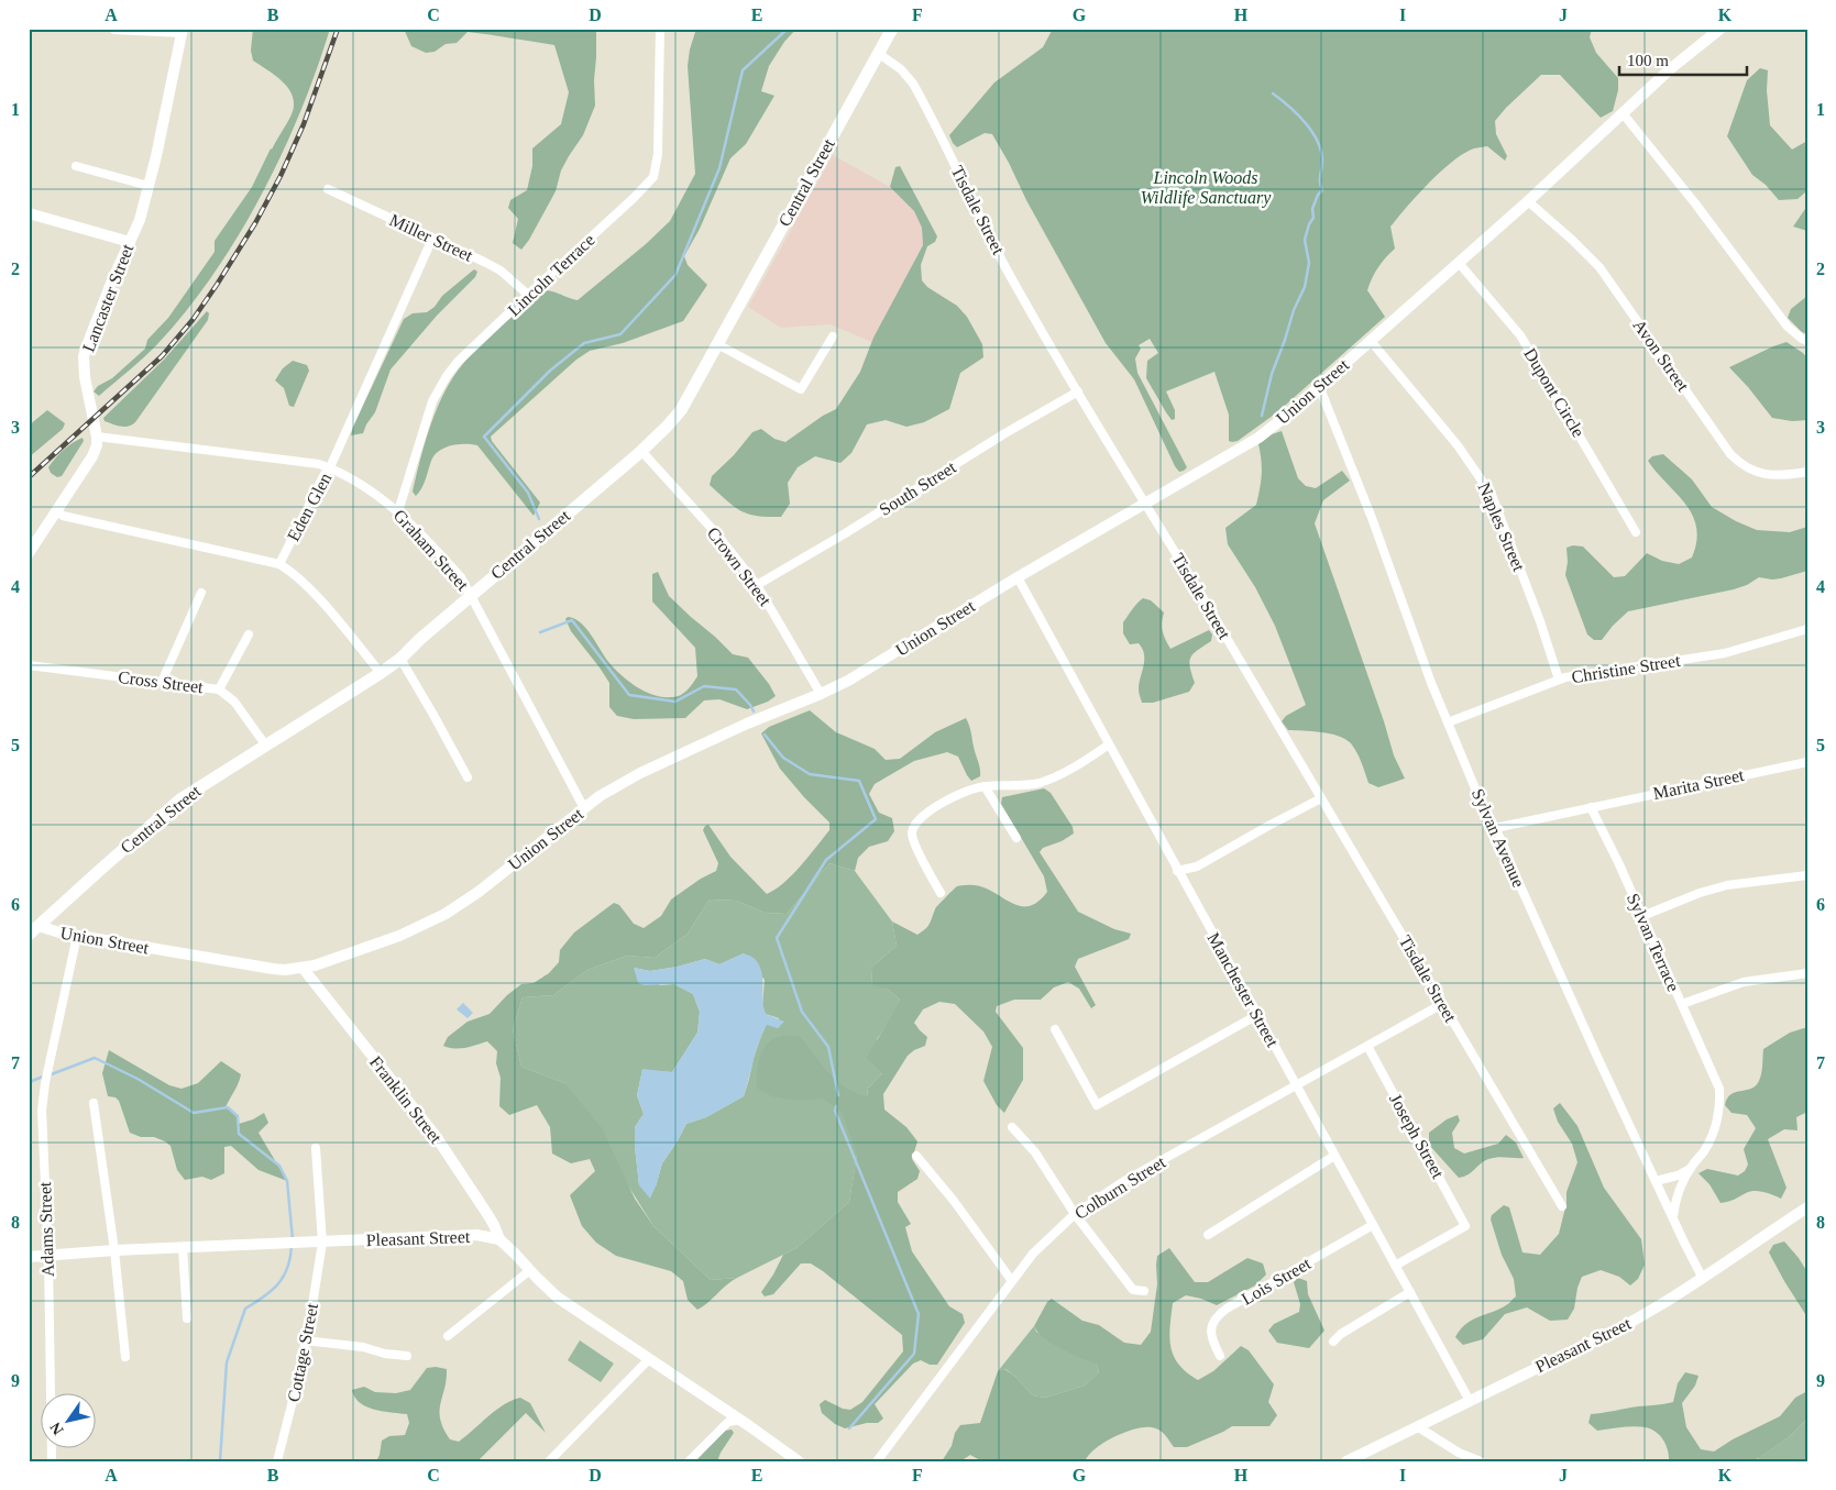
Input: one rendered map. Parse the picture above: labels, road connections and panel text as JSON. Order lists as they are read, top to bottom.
{
  "streets": {
    "main road": [
      "Central Street",
      "Lancaster Street",
      "Union Street",
      "Franklin Street",
      "Pleasant Street"
    ],
    "street": [
      "Tisdale Street",
      "Miller Street",
      "Lincoln Terrace",
      "Avon Street",
      "Dupont Circle",
      "South Street",
      "Eden Glen",
      "Naples Street",
      "Graham Street",
      "Crown Street",
      "Christine Street",
      "Cross Street",
      "Marita Street",
      "Sylvan Avenue",
      "Sylvan Terrace",
      "Manchester Street",
      "Joseph Street",
      "Colburn Street",
      "Adams Street",
      "Lois Street",
      "Cottage Street"
    ]
  },
  "crossings": [
    ["Central Street", "Tisdale Street"],
    ["Central Street", "Union Street"],
    ["Central Street", "Graham Street"],
    ["Central Street", "Crown Street"],
    ["Central Street", "Cross Street"],
    ["Tisdale Street", "Union Street"],
    ["Tisdale Street", "South Street"],
    ["Tisdale Street", "Colburn Street"],
    ["Miller Street", "Lincoln Terrace"],
    ["Miller Street", "Eden Glen"],
    ["Lincoln Terrace", "Graham Street"],
    ["Lancaster Street", "Eden Glen"],
    ["Lancaster Street", "Graham Street"],
    ["Avon Street", "Union Street"],
    ["Union Street", "Dupont Circle"],
    ["Union Street", "Naples Street"],
    ["Union Street", "Graham Street"],
    ["Union Street", "Crown Street"],
    ["Union Street", "Sylvan Avenue"],
    ["Union Street", "Manchester Street"],
    ["Union Street", "Franklin Street"],
    ["Union Street", "Adams Street"],
    ["South Street", "Crown Street"],
    ["Eden Glen", "Graham Street"],
    ["Naples Street", "Christine Street"],
    ["Christine Street", "Sylvan Avenue"],
    ["Marita Street", "Sylvan Terrace"],
    ["Sylvan Avenue", "Sylvan Terrace"],
    ["Sylvan Avenue", "Pleasant Street"],
    ["Manchester Street", "Joseph Street"],
    ["Manchester Street", "Colburn Street"],
    ["Manchester Street", "Pleasant Street"],
    ["Manchester Street", "Lois Street"],
    ["Franklin Street", "Pleasant Street"],
    ["Joseph Street", "Colburn Street"],
    ["Adams Street", "Pleasant Street"],
    ["Pleasant Street", "Cottage Street"]
  ],
  "parks": ["Lincoln Woods Wildlife Sanctuary"],
  "scale_bar": "100 m",
  "north": "bottom left",
  "grid": {
    "columns": [
      "A",
      "B",
      "C",
      "D",
      "E",
      "F",
      "G",
      "H",
      "I",
      "J",
      "K"
    ],
    "rows": [
      "1",
      "2",
      "3",
      "4",
      "5",
      "6",
      "7",
      "8",
      "9"
    ]
  }
}
